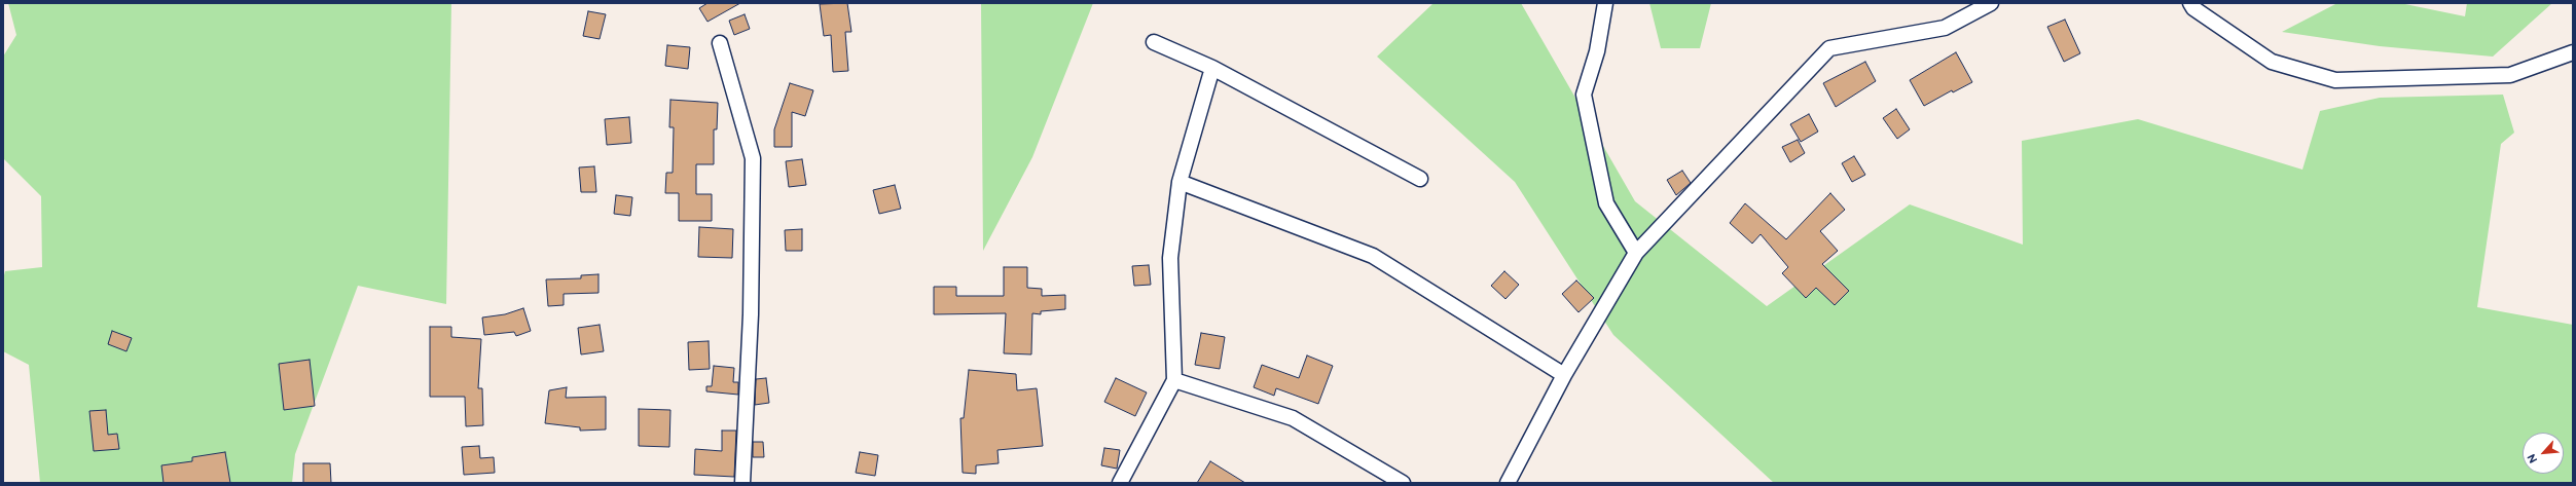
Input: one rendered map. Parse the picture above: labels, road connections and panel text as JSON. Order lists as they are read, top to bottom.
{
  "north": "bottom left"
}
